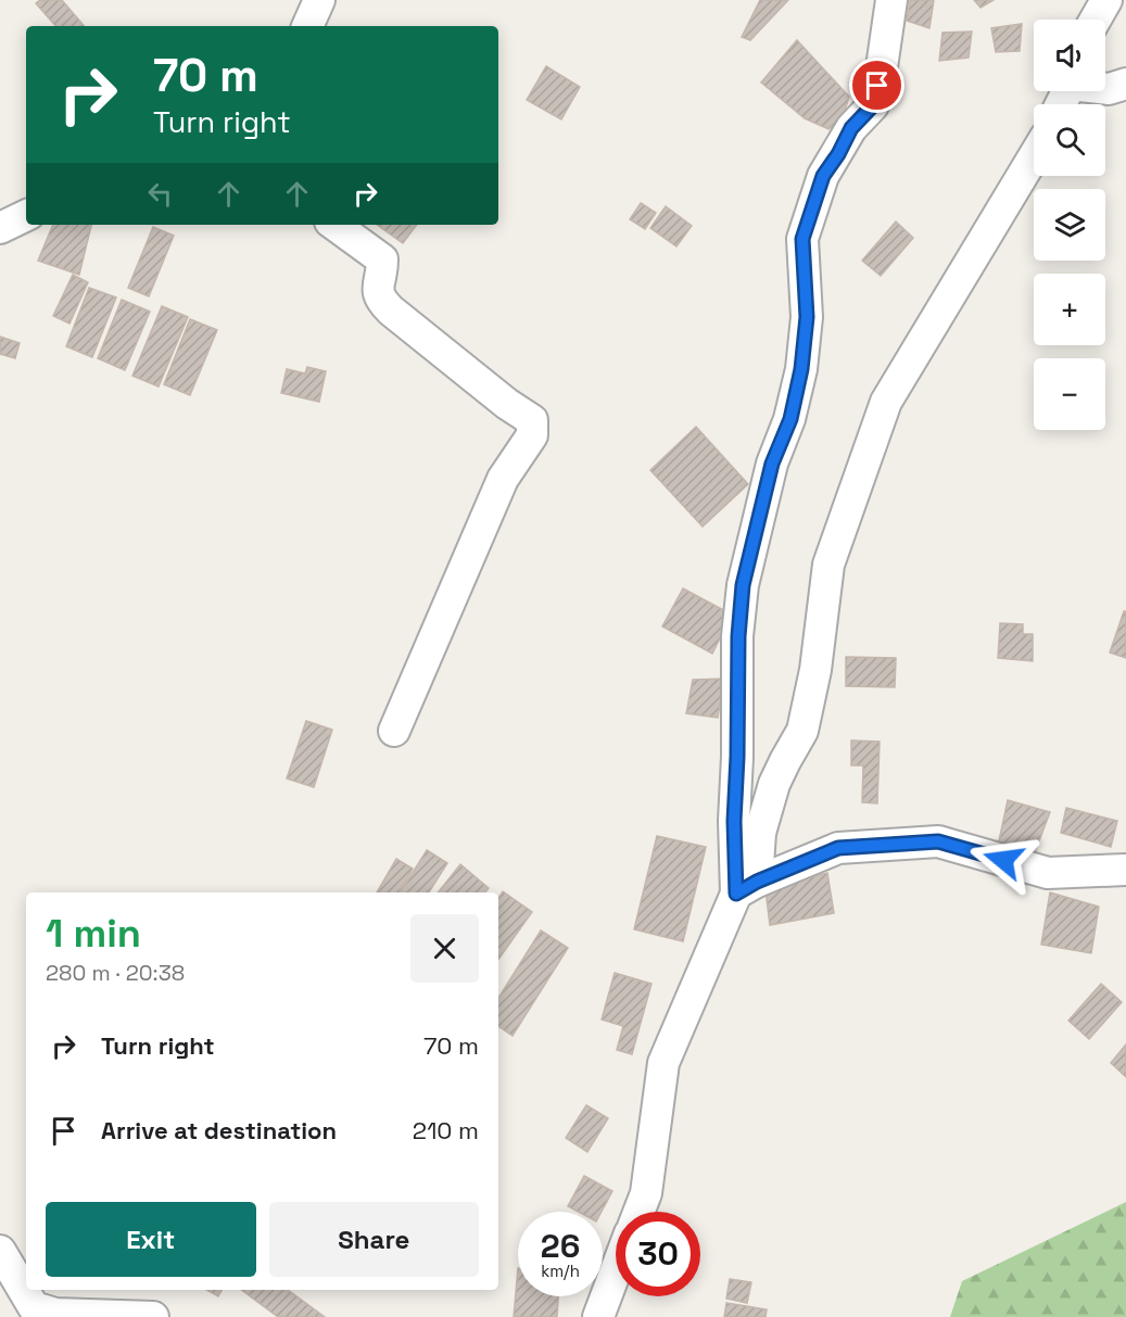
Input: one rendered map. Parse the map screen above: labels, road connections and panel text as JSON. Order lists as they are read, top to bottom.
{
  "page": {
    "map_buttons": ["+", "−"],
    "turn": ["70 m", "Turn right"],
    "heading": ["1 min", "280 m · 20:38"],
    "list": [
      {
        "name": "Turn right",
        "value": "70 m"
      },
      {
        "name": "Arrive at destination",
        "value": "210 m"
      }
    ],
    "buttons": ["Exit", "Share"],
    "speed": "26 km/h",
    "limit": "30"
  }
}
